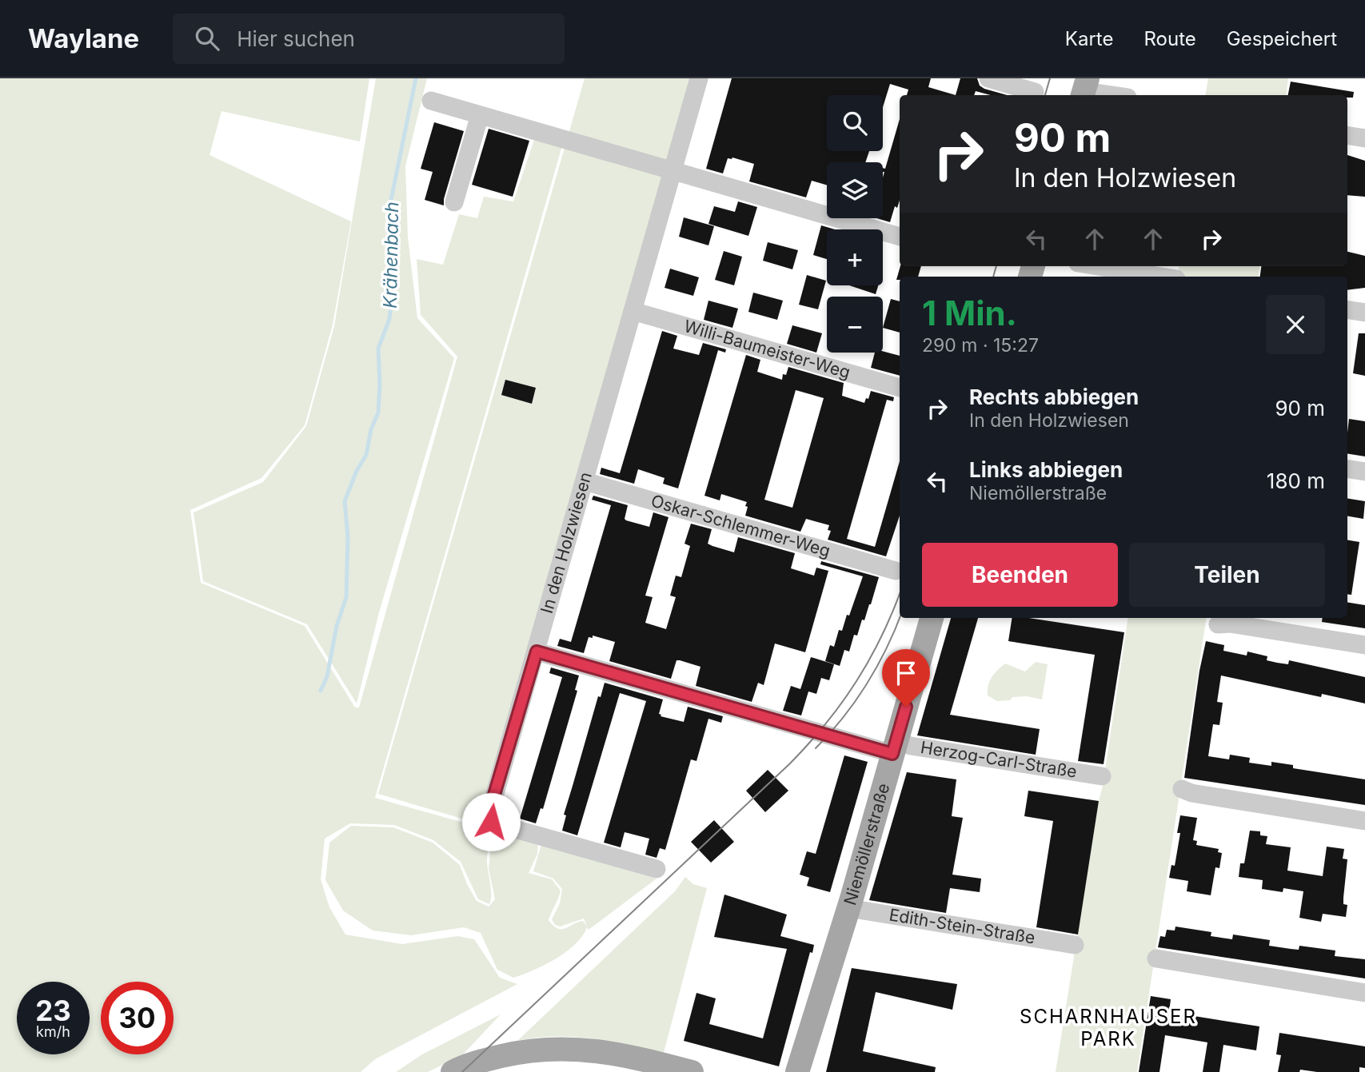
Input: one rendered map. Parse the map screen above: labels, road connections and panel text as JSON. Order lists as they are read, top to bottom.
{
  "streets": {
    "main road": ["Niemöllerstraße"],
    "street": [
      "Willi-Baumeister-Weg",
      "Oskar-Schlemmer-Weg",
      "In den Holzwiesen",
      "Herzog-Carl-Straße",
      "Edith-Stein-Straße"
    ]
  },
  "crossings": [
    ["Willi-Baumeister-Weg", "In den Holzwiesen"],
    ["Oskar-Schlemmer-Weg", "In den Holzwiesen"],
    ["Herzog-Carl-Straße", "Niemöllerstraße"],
    ["Niemöllerstraße", "Edith-Stein-Straße"]
  ],
  "districts": ["SCHARNHAUSER PARK"],
  "water": ["Krähenbach"],
  "page": {
    "header": "Waylane",
    "search": "Hier suchen",
    "nav": ["Karte", "Route", "Gespeichert"],
    "map_buttons": ["+", "−"],
    "turn": ["90 m", "In den Holzwiesen"],
    "heading": ["1 Min.", "290 m · 15:27"],
    "list": [
      {
        "name": "Rechts abbiegen",
        "note": "In den Holzwiesen",
        "value": "90 m"
      },
      {
        "name": "Links abbiegen",
        "note": "Niemöllerstraße",
        "value": "180 m"
      }
    ],
    "buttons": ["Beenden", "Teilen"],
    "speed": "23 km/h",
    "limit": "30"
  }
}
